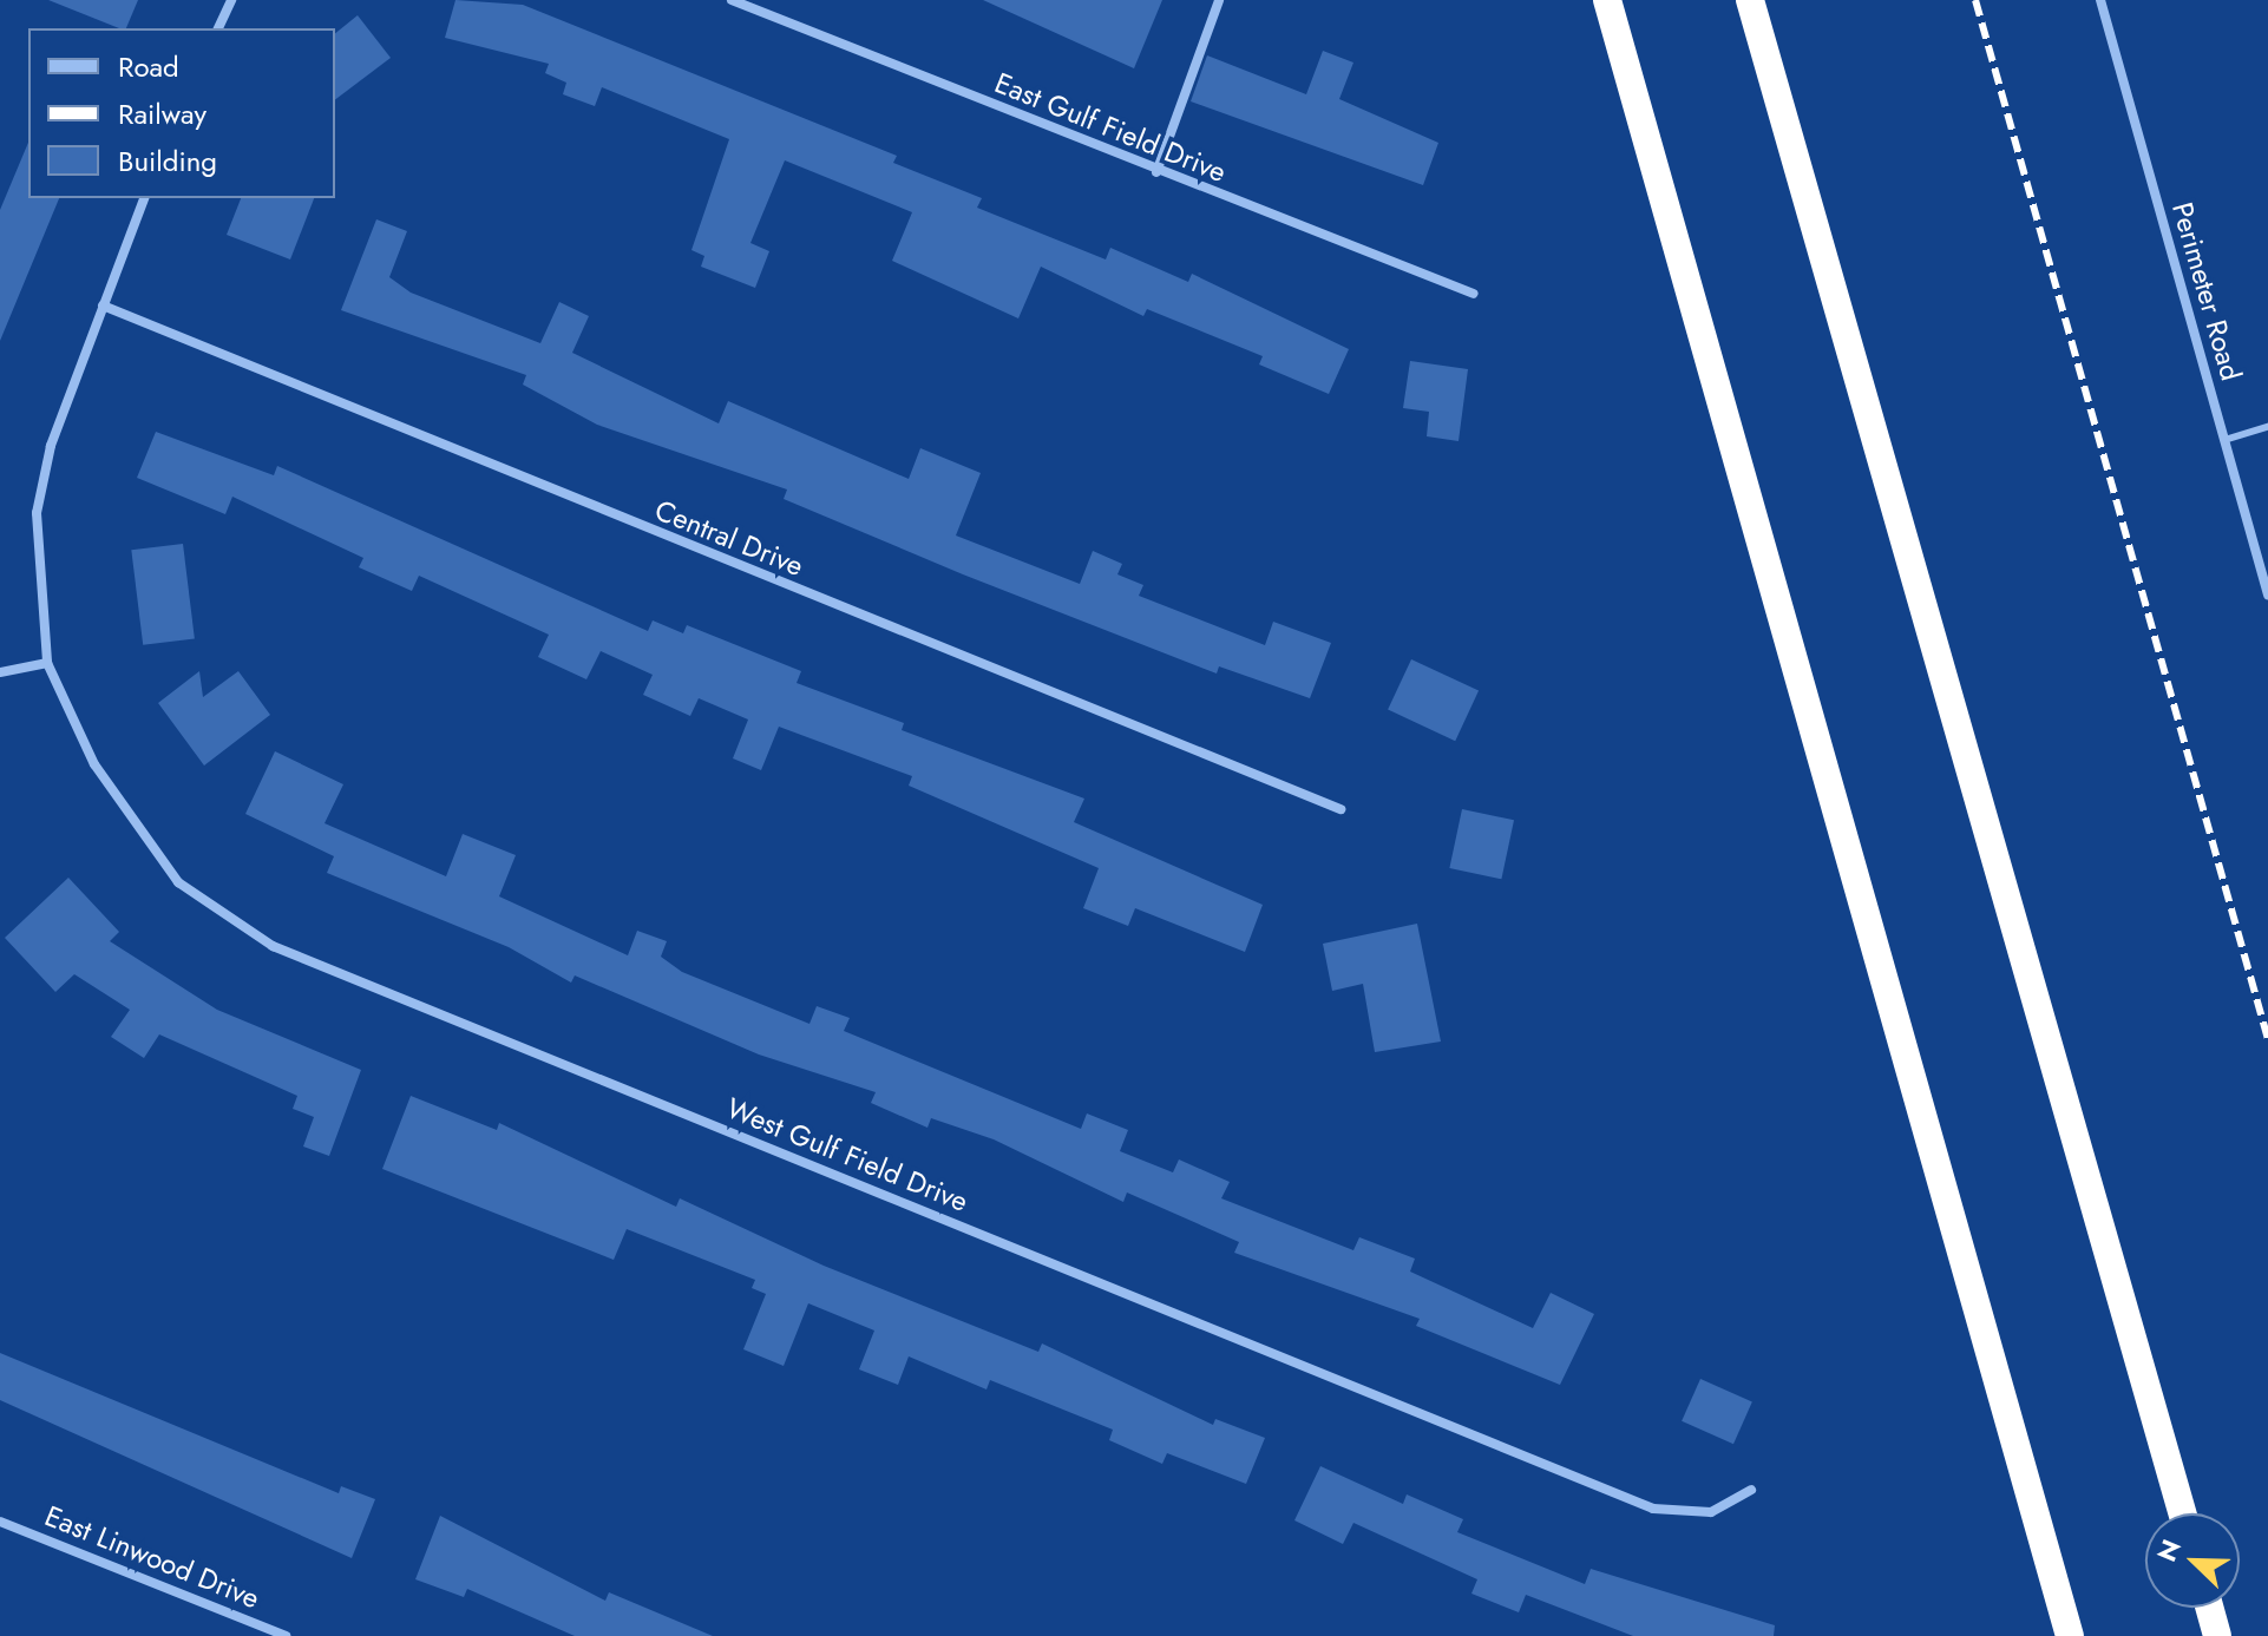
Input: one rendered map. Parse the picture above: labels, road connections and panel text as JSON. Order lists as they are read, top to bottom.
{
  "streets": {
    "street": [
      "East Gulf Field Drive",
      "Perimeter Road",
      "Central Drive",
      "West Gulf Field Drive",
      "East Linwood Drive"
    ]
  },
  "legend": ["Road", "Railway", "Building"],
  "north": "top left"
}
